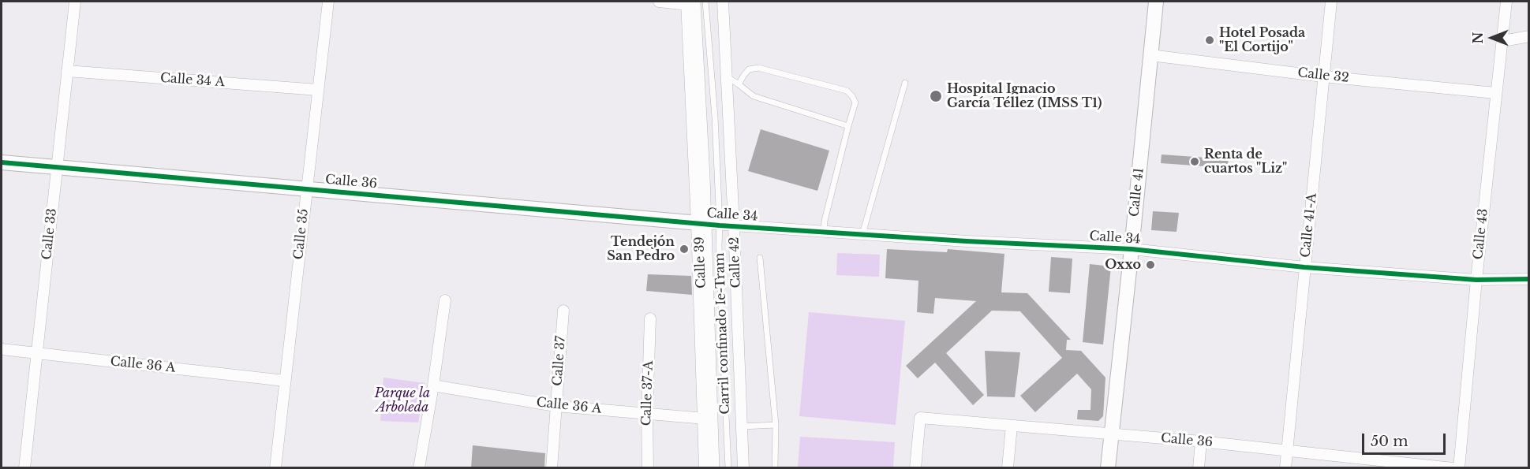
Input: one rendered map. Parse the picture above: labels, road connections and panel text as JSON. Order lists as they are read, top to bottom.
{
  "streets": {
    "main road": ["Calle 39"],
    "street": [
      "Calle 32",
      "Calle 34 A",
      "Calle 36",
      "Calle 41",
      "Calle 34",
      "Calle 41-A",
      "Calle 33",
      "Calle 35",
      "Calle 43",
      "Calle 42",
      "Calle 37",
      "Calle 36 A",
      "Calle 37-A"
    ],
    "lane": ["Carril confinado Ie-Tram"]
  },
  "crossings": [
    ["Calle 32", "Calle 41"],
    ["Calle 32", "Calle 41-A"],
    ["Calle 32", "Calle 43"],
    ["Calle 34 A", "Calle 33"],
    ["Calle 34 A", "Calle 35"],
    ["Calle 36", "Calle 41"],
    ["Calle 36", "Calle 34"],
    ["Calle 36", "Calle 41-A"],
    ["Calle 36", "Calle 33"],
    ["Calle 36", "Calle 35"],
    ["Calle 36", "Calle 39"],
    ["Calle 36", "Carril confinado Ie-Tram"],
    ["Calle 41", "Calle 34"],
    ["Calle 34", "Calle 41-A"],
    ["Calle 34", "Calle 43"],
    ["Calle 34", "Calle 39"],
    ["Calle 34", "Calle 42"],
    ["Calle 34", "Carril confinado Ie-Tram"],
    ["Calle 33", "Calle 36 A"],
    ["Calle 35", "Calle 36 A"],
    ["Calle 39", "Carril confinado Ie-Tram"],
    ["Calle 39", "Calle 36 A"],
    ["Calle 37", "Calle 36 A"],
    ["Calle 36 A", "Calle 37-A"]
  ],
  "parks": ["Parque la Arboleda"],
  "places": [
    "Hotel Posada \"El Cortijo\"",
    "Hospital Ignacio García Téllez (IMSS T1)",
    "Renta de cuartos \"Liz\"",
    "Tendejón San Pedro",
    "Oxxo"
  ],
  "scale_bar": "50 m",
  "north": "left"
}
